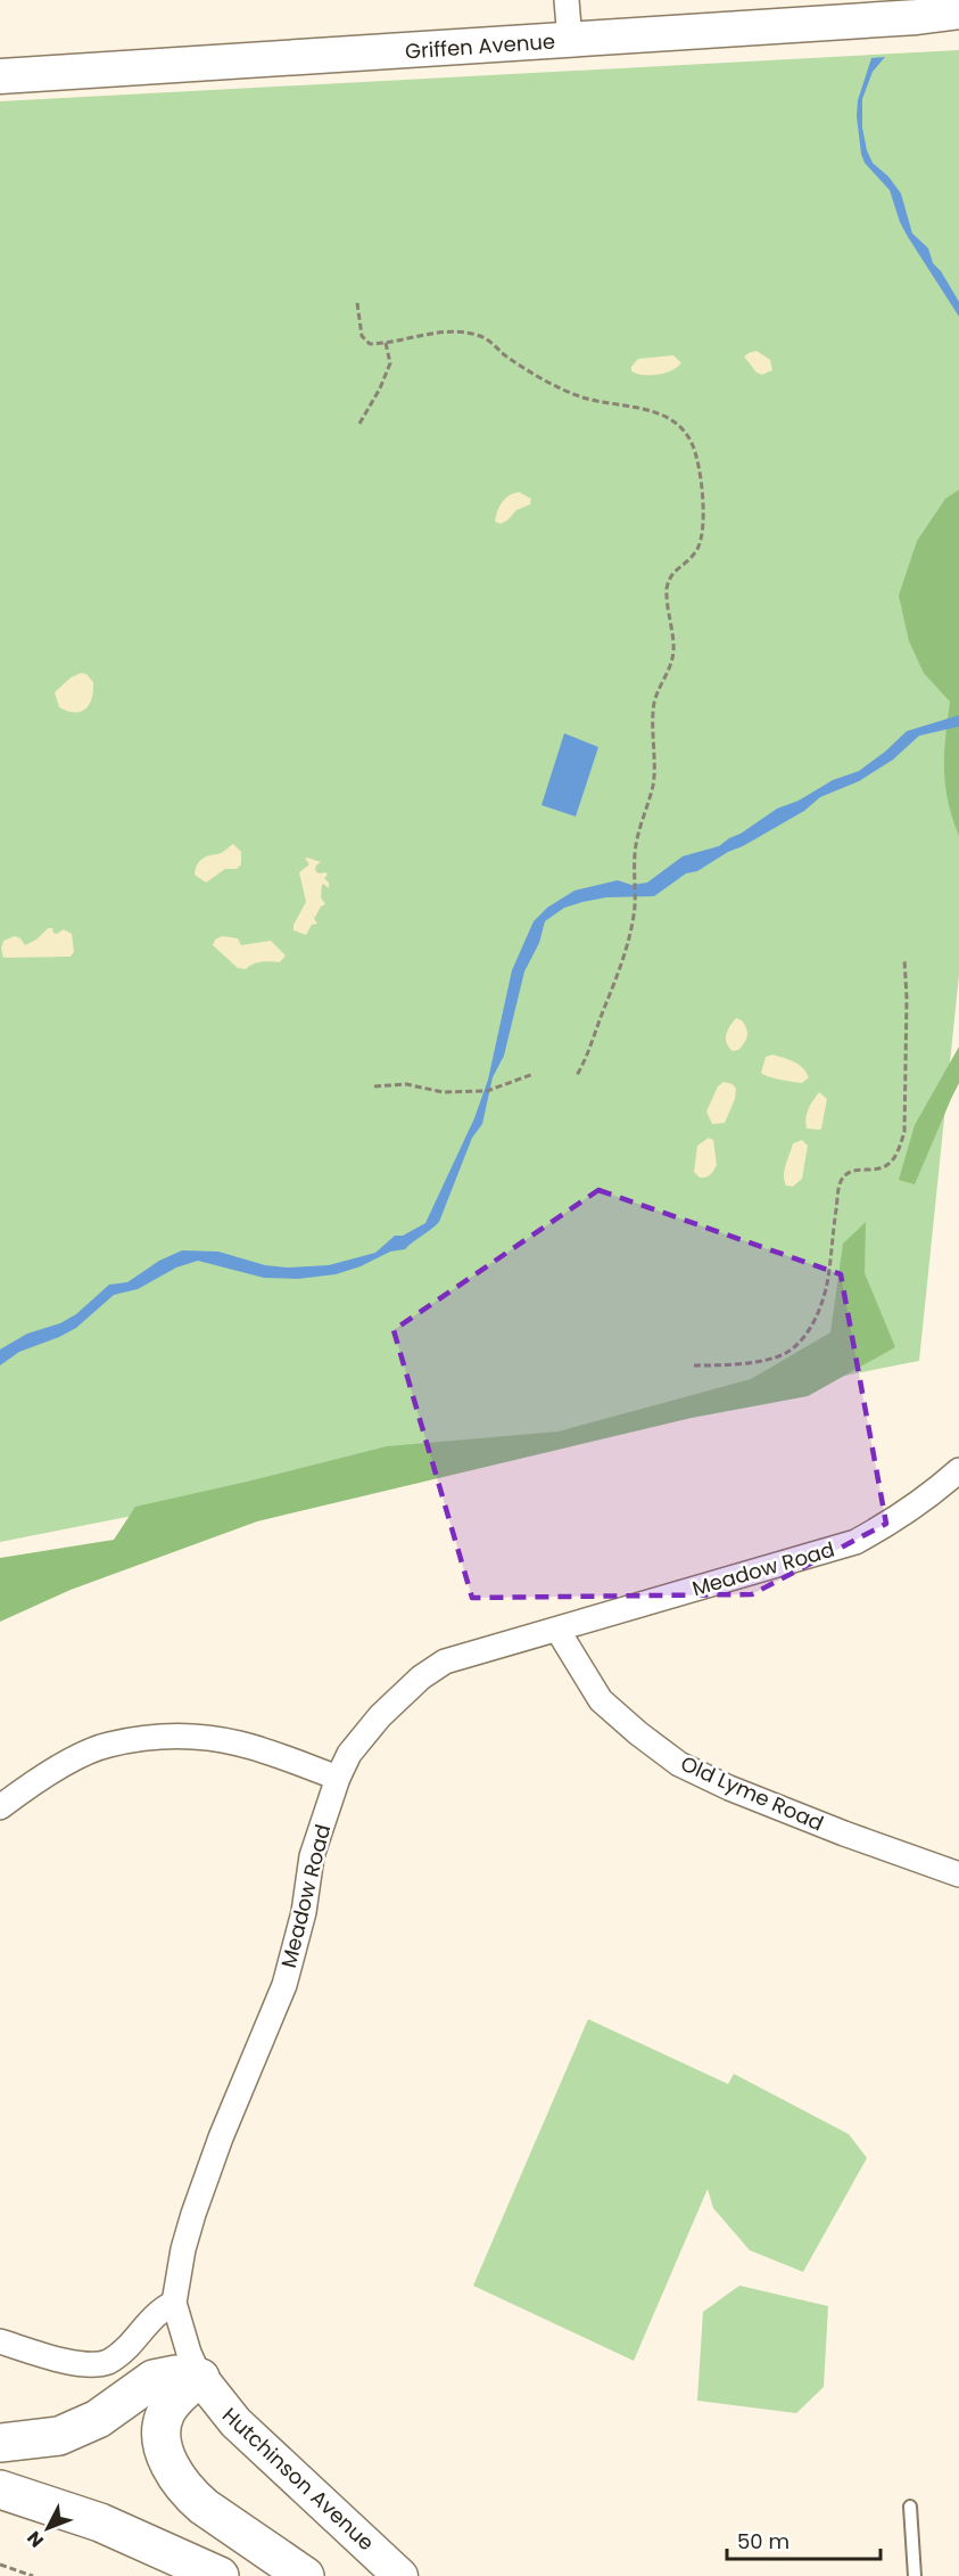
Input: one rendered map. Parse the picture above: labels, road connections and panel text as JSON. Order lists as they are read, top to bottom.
{
  "streets": {
    "street": [
      "Griffen Avenue",
      "Meadow Road",
      "Old Lyme Road",
      "Hutchinson Avenue"
    ]
  },
  "crossings": [
    ["Meadow Road", "Old Lyme Road"],
    ["Meadow Road", "Hutchinson Avenue"]
  ],
  "scale_bar": "50 m",
  "north": "bottom left"
}
